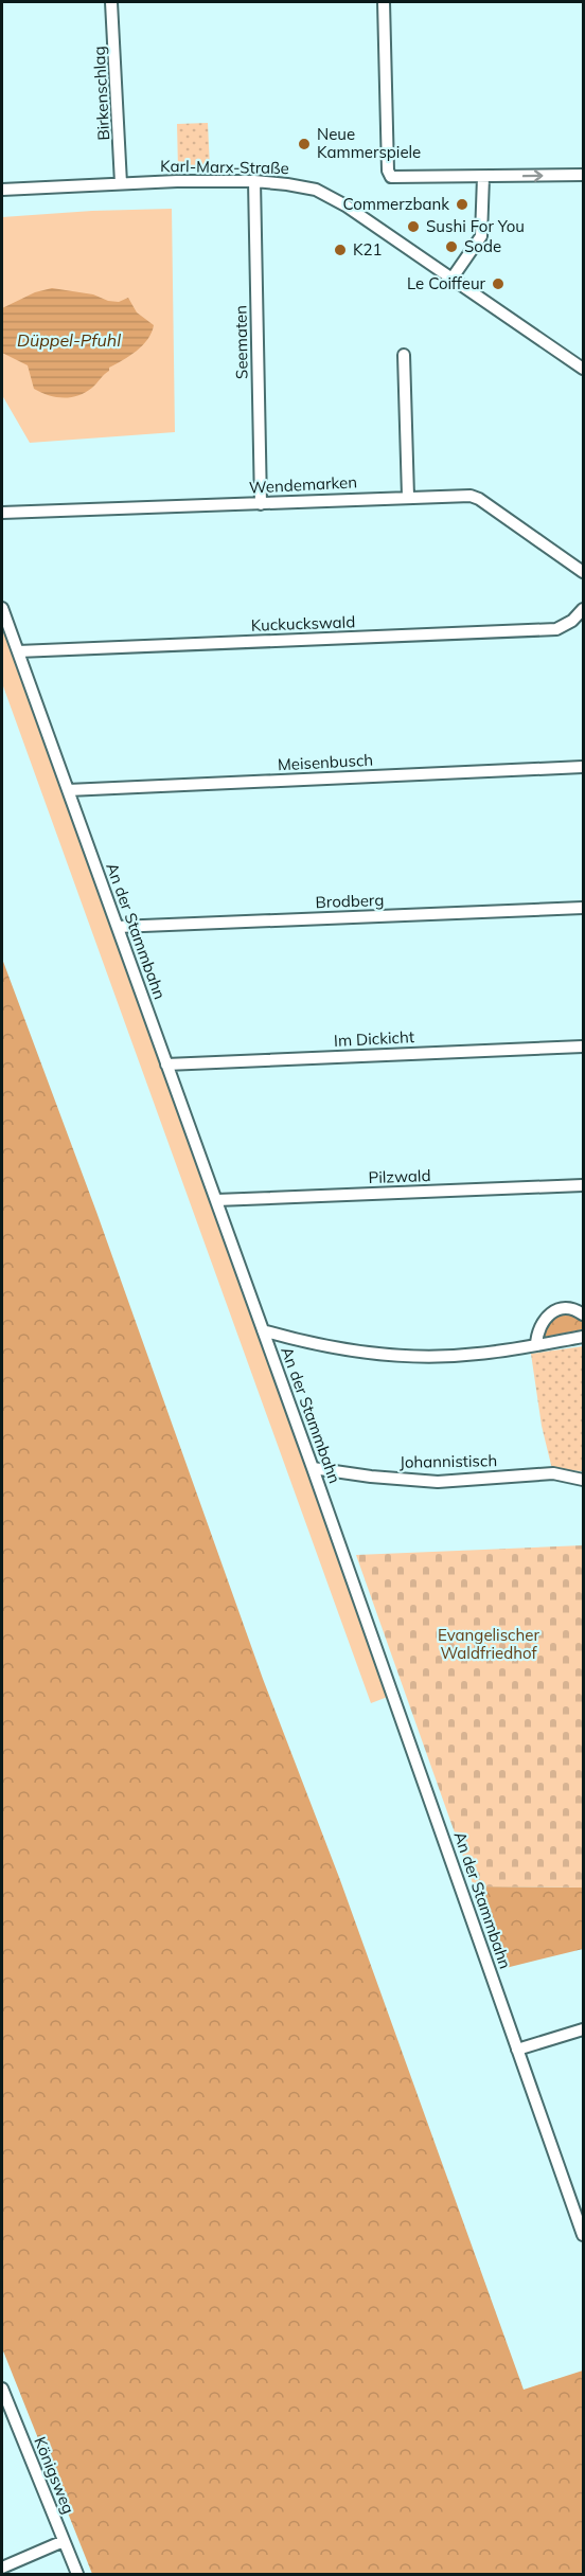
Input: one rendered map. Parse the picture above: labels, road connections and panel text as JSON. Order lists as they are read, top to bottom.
{
  "streets": {
    "street": [
      "Birkenschlag",
      "Karl-Marx-Straße",
      "Seematen",
      "Wendemarken",
      "Kuckuckswald",
      "Meisenbusch",
      "Brodberg",
      "An der Stammbahn",
      "Im Dickicht",
      "Pilzwald",
      "Johannistisch",
      "Königsweg"
    ]
  },
  "crossings": [
    ["Birkenschlag", "Karl-Marx-Straße"],
    ["Karl-Marx-Straße", "Seematen"],
    ["Seematen", "Wendemarken"],
    ["Kuckuckswald", "An der Stammbahn"],
    ["Meisenbusch", "An der Stammbahn"],
    ["Brodberg", "An der Stammbahn"],
    ["An der Stammbahn", "Im Dickicht"],
    ["An der Stammbahn", "Pilzwald"],
    ["An der Stammbahn", "Johannistisch"]
  ],
  "water": ["Düppel-Pfuhl"],
  "parks": ["Evangelischer Waldfriedhof"],
  "places": [
    "Neue Kammerspiele",
    "Commerzbank",
    "Sushi For You",
    "Sode",
    "K21",
    "Le Coiffeur"
  ]
}
